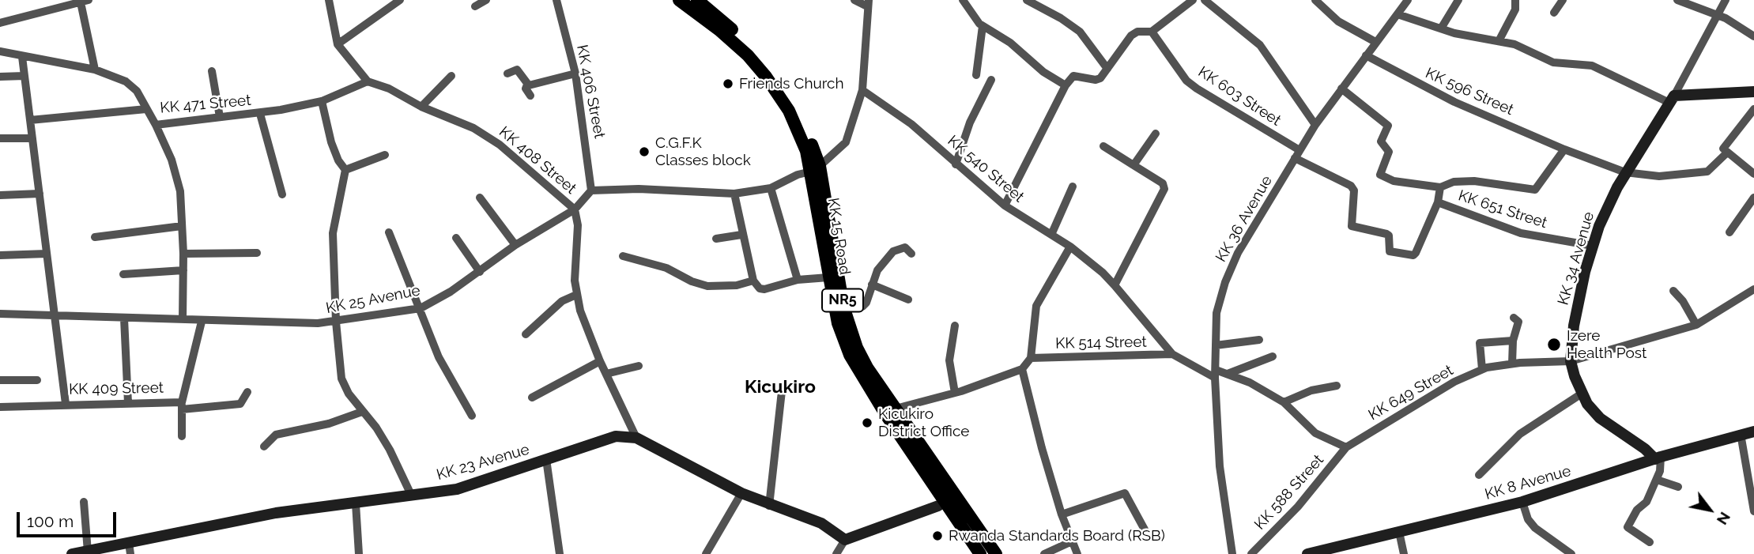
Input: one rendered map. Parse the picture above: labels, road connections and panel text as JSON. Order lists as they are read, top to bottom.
{
  "streets": {
    "highway": ["KK 15 Road", "NR5"],
    "main road": ["KK 34 Avenue", "KK 23 Avenue", "KK 8 Avenue"],
    "street": [
      "KK 406 Street",
      "KK 596 Street",
      "KK 603 Street",
      "KK 471 Street",
      "KK 408 Street",
      "KK 540 Street",
      "KK 651 Street",
      "KK 36 Avenue",
      "KK 25 Avenue",
      "KK 514 Street",
      "KK 409 Street",
      "KK 649 Street",
      "KK 588 Street"
    ]
  },
  "crossings": [
    ["KK 406 Street", "KK 25 Avenue"],
    ["KK 596 Street", "KK 36 Avenue"],
    ["KK 596 Street", "KK 34 Avenue"],
    ["KK 603 Street", "KK 36 Avenue"],
    ["KK 471 Street", "KK 408 Street"],
    ["KK 408 Street", "KK 25 Avenue"],
    ["KK 540 Street", "KK 514 Street"],
    ["KK 651 Street", "KK 34 Avenue"],
    ["KK 34 Avenue", "KK 649 Street"],
    ["KK 34 Avenue", "KK 8 Avenue"],
    ["KK 25 Avenue", "KK 409 Street"],
    ["KK 649 Street", "KK 588 Street"]
  ],
  "districts": ["Kicukiro"],
  "places": [
    "Friends Church",
    "C.G.F.K Classes block",
    "Izere Health Post",
    "Kicukiro District Office",
    "Rwanda Standards Board (RSB)"
  ],
  "scale_bar": "100 m",
  "north": "bottom right"
}
